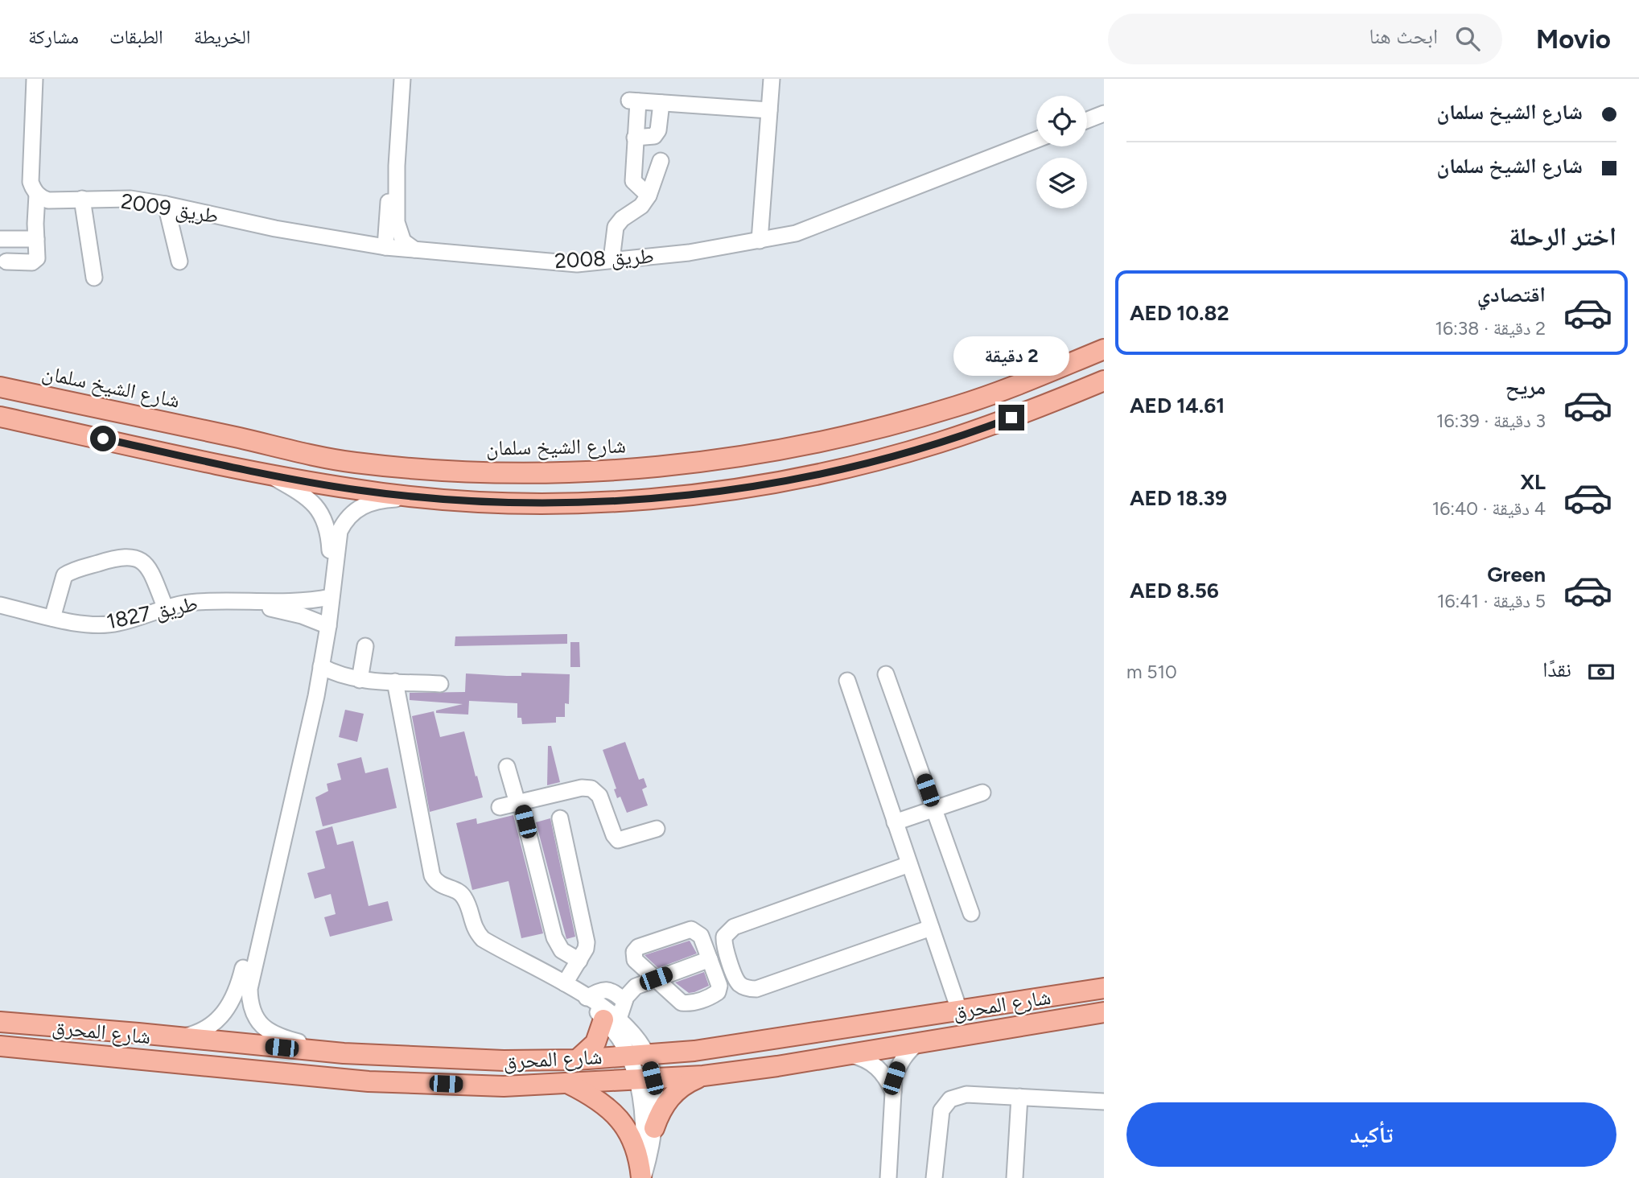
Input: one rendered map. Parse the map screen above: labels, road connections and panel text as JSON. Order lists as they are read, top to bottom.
{
  "streets": {
    "main road": ["شارع الشيخ سلمان", "شارع المحرق"],
    "street": ["طريق 2009", "طريق 2008", "طريق 1827"]
  },
  "crossings": [
    ["طريق 2009", "طريق 2008"]
  ],
  "page": {
    "header": "Movio",
    "search": "ابحث هنا",
    "nav": ["الخريطة", "الطبقات", "مشاركة"],
    "banner": ["شارع الشيخ سلمان", "شارع الشيخ سلمان"],
    "heading": "اختر الرحلة",
    "list": [
      {
        "name": "اقتصادي",
        "note": "2 دقيقة · 16:38",
        "value": "AED 10.82"
      },
      {
        "name": "مريح",
        "note": "3 دقيقة · 16:39",
        "value": "AED 14.61"
      },
      {
        "name": "XL",
        "note": "4 دقيقة · 16:40",
        "value": "AED 18.39"
      },
      {
        "name": "Green",
        "note": "5 دقيقة · 16:41",
        "value": "AED 8.56"
      }
    ],
    "bubble": "2 دقيقة",
    "pay": ["نقدًا", "510 m"],
    "buttons": "تأكيد"
  }
}
